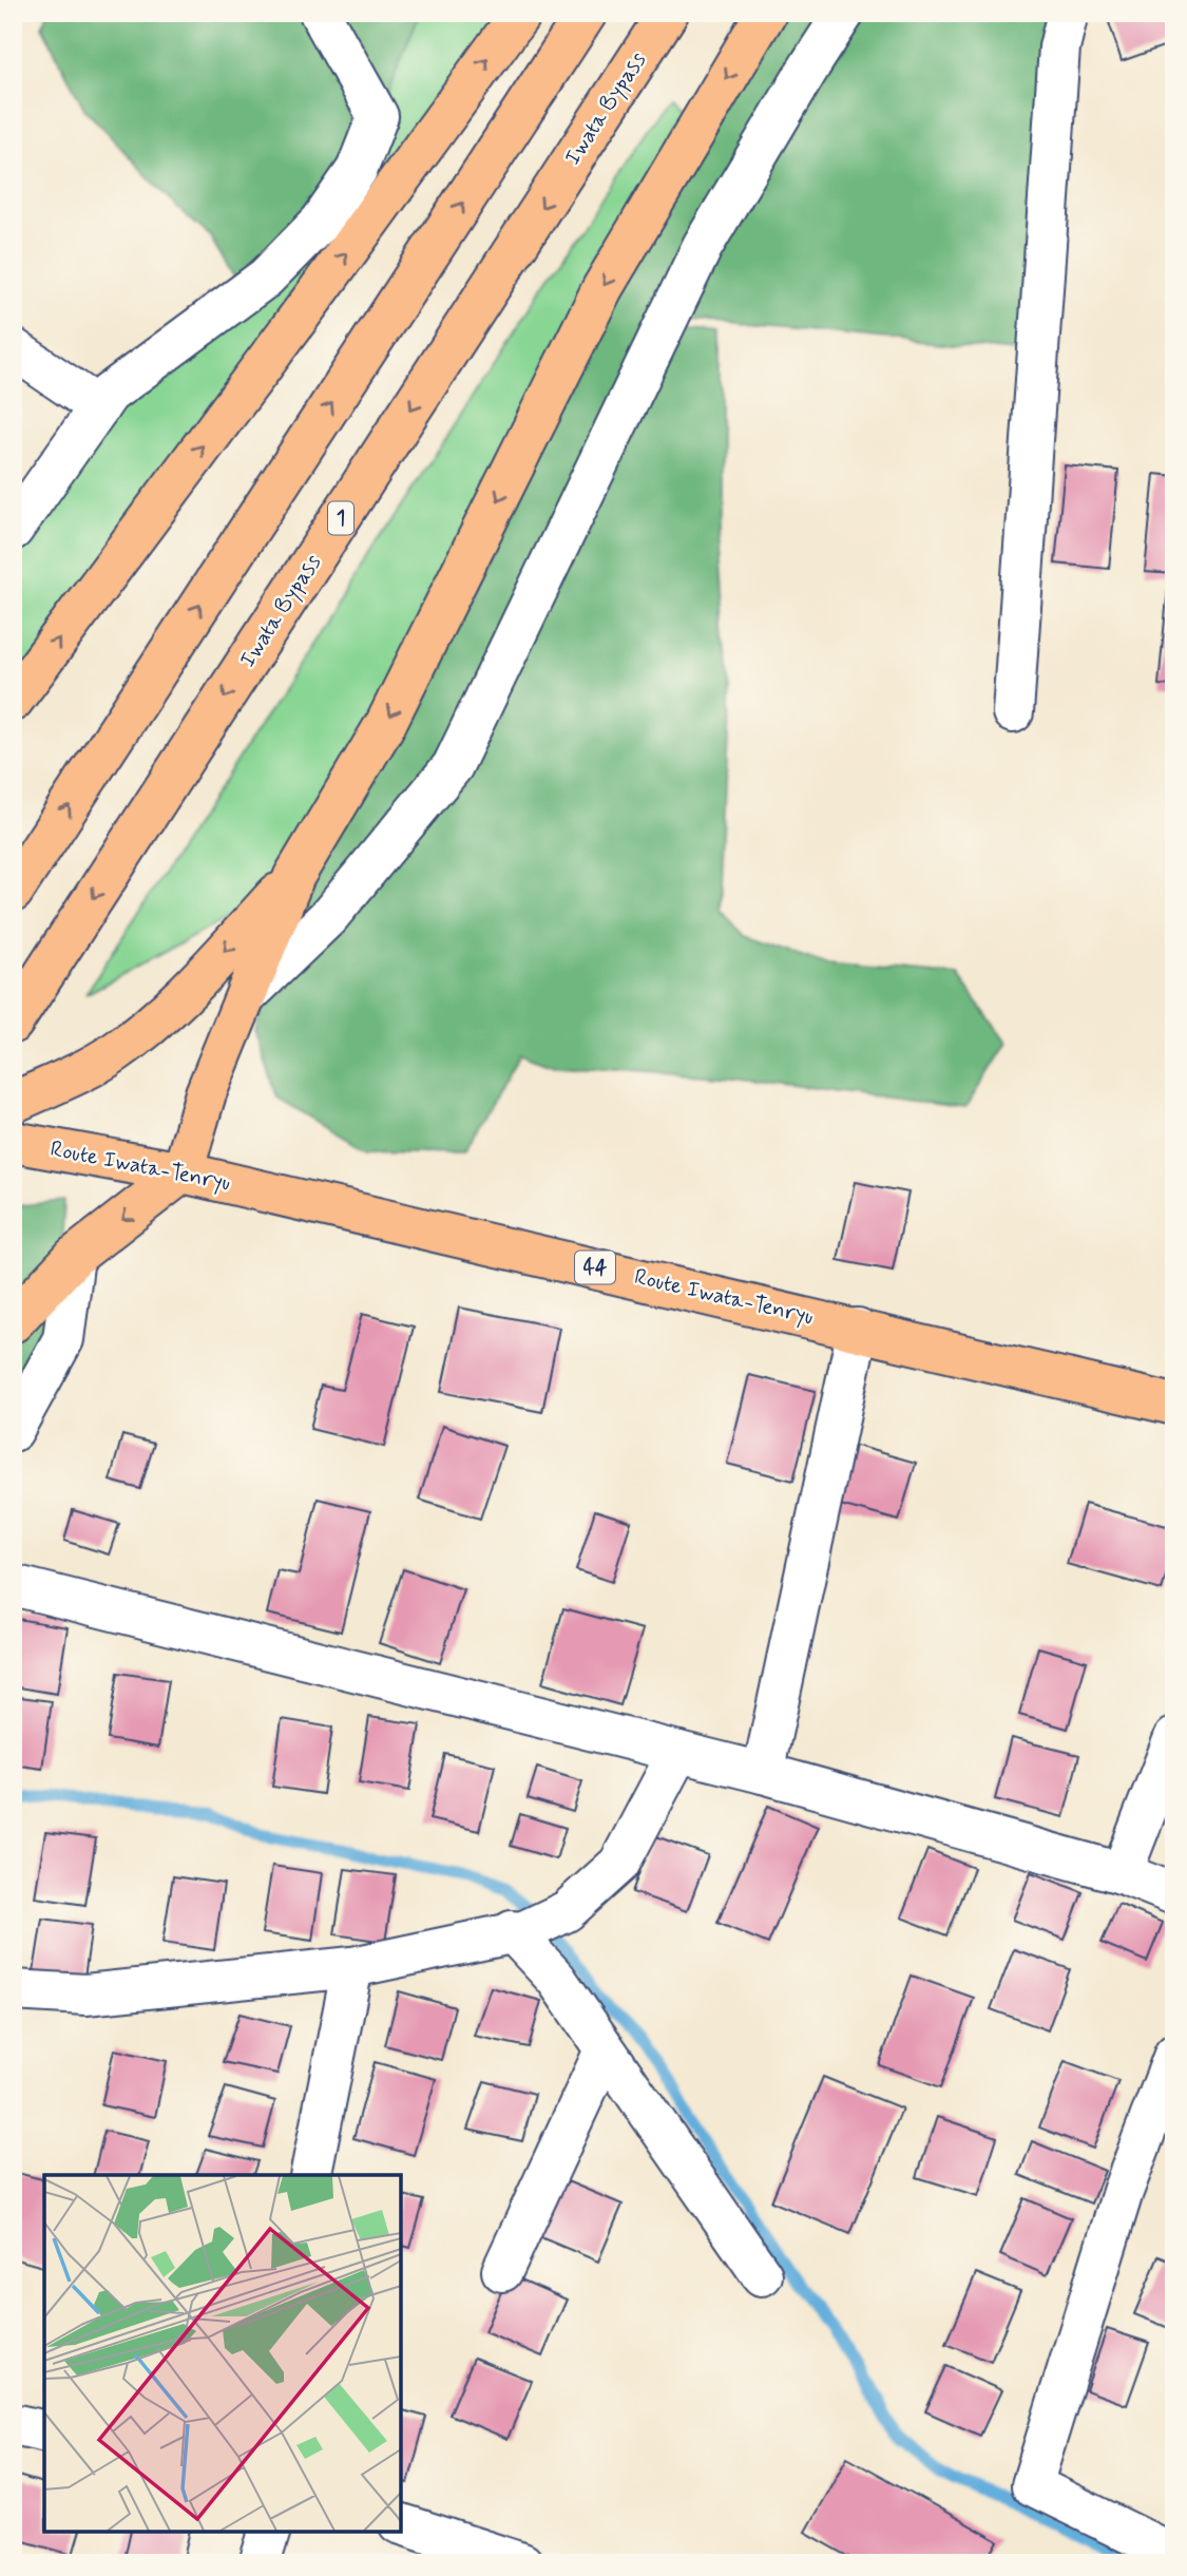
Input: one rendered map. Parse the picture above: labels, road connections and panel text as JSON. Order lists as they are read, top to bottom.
{
  "streets": {
    "main road": [
      "Iwata Bypass",
      "1",
      "Route Iwata-Tenryu",
      "44"
    ]
  }
}
